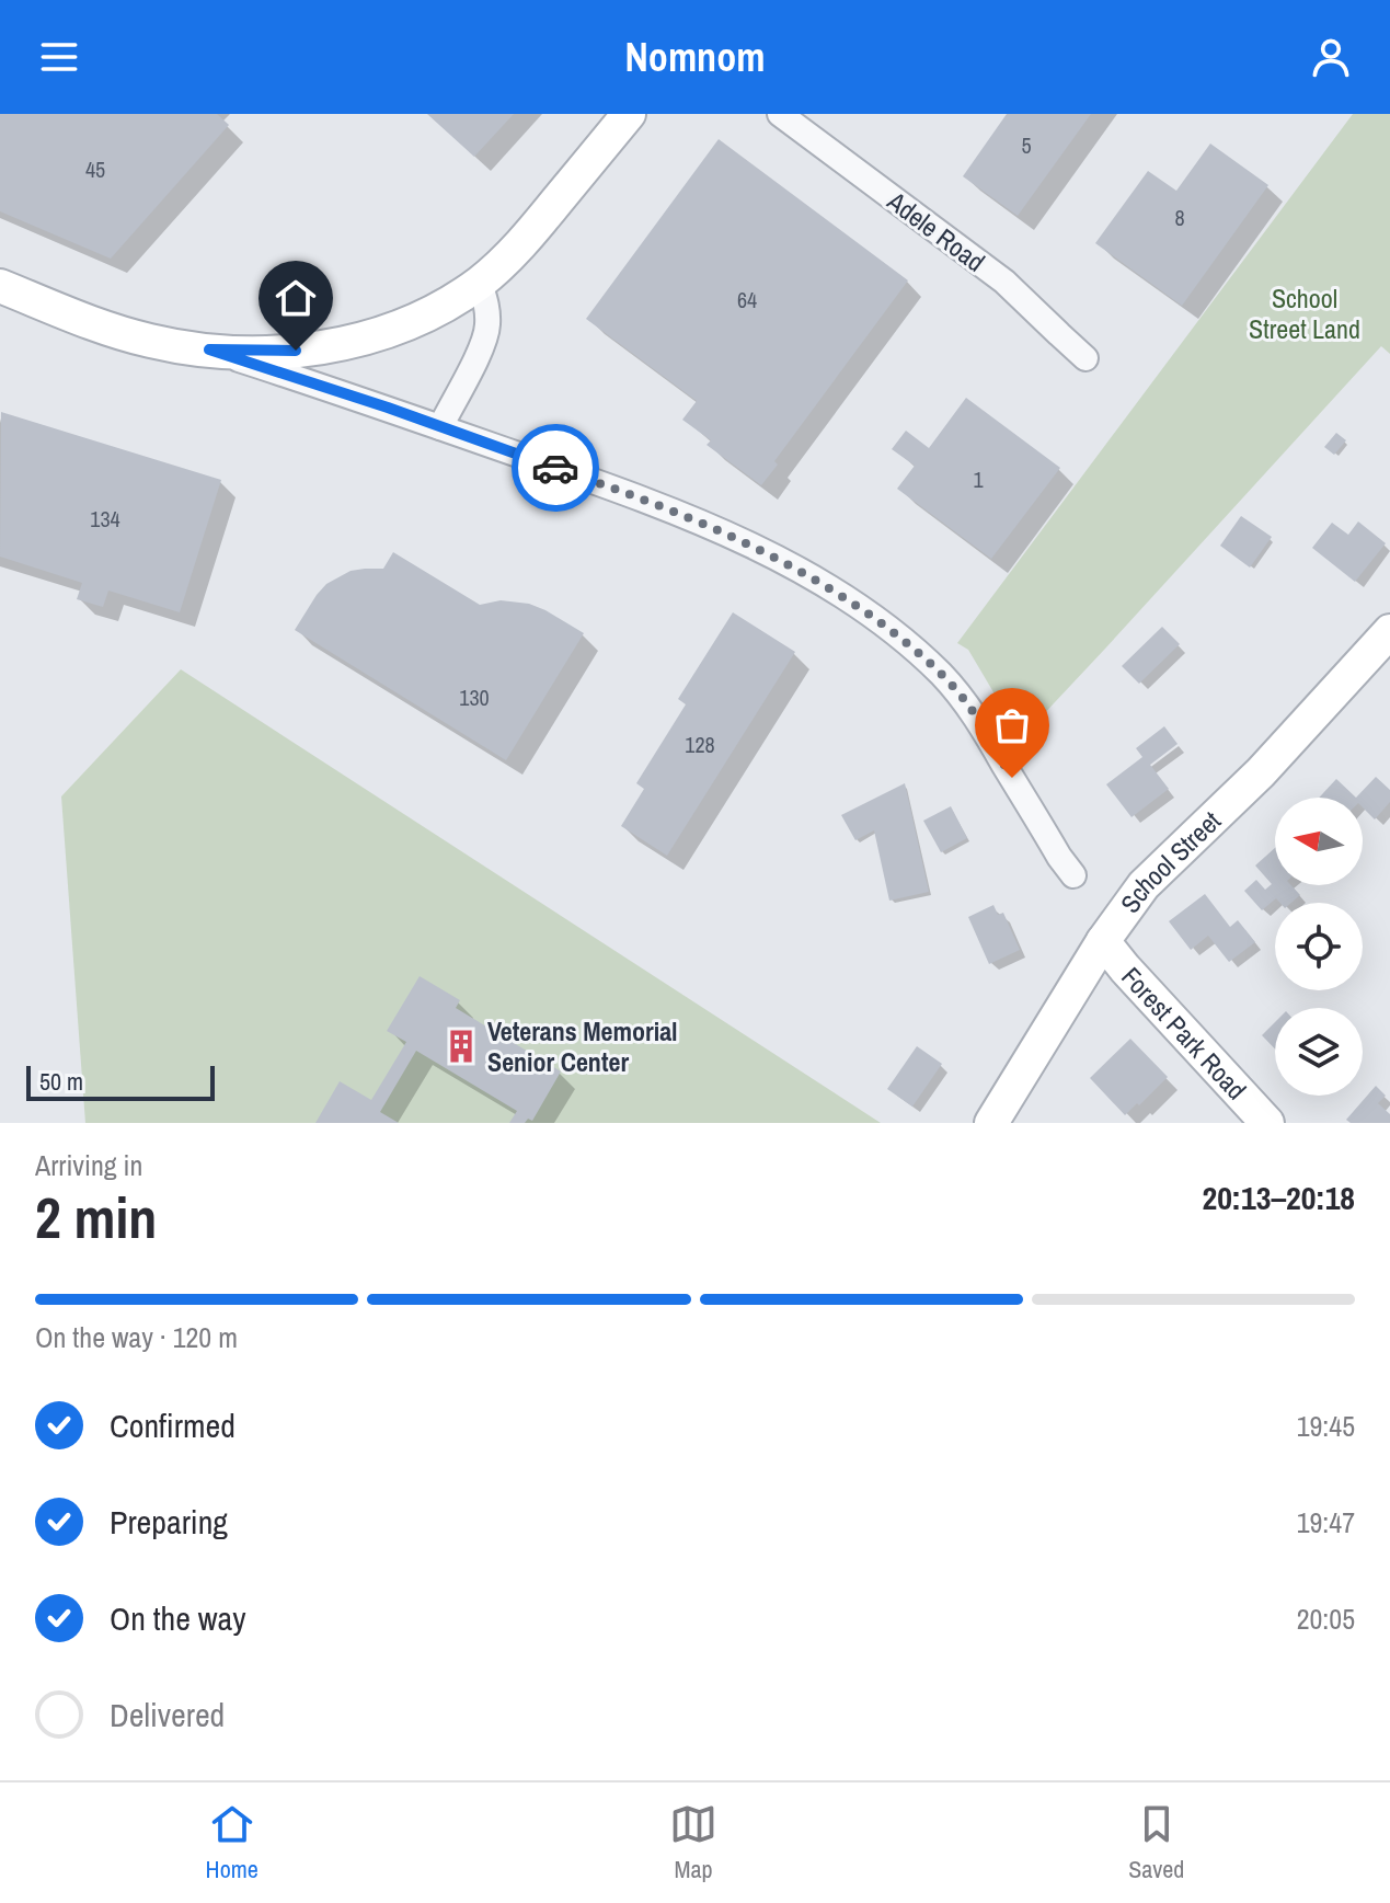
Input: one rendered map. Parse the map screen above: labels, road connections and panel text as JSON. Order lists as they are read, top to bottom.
{
  "streets": {
    "street": ["Adele Road", "School Street", "Forest Park Road"]
  },
  "crossings": [
    ["School Street", "Forest Park Road"]
  ],
  "parks": ["School Street Land"],
  "places": {
    "building": ["Veterans Memorial Senior Center"]
  },
  "house_numbers": [
    "5",
    "45",
    "8",
    "64",
    "1",
    "134",
    "130",
    "128"
  ],
  "scale_bar": "50 m",
  "north": "left",
  "page": {
    "header": "Nomnom",
    "scale": "50 m",
    "heading": ["2 min", "Arriving in", "20:13–20:18"],
    "bar": "On the way · 120 m",
    "list": [
      ["Confirmed", "19:45"],
      ["Preparing", "19:47"],
      ["On the way", "20:05"],
      "Delivered"
    ],
    "tabs": ["Home", "Map", "Saved"]
  }
}
